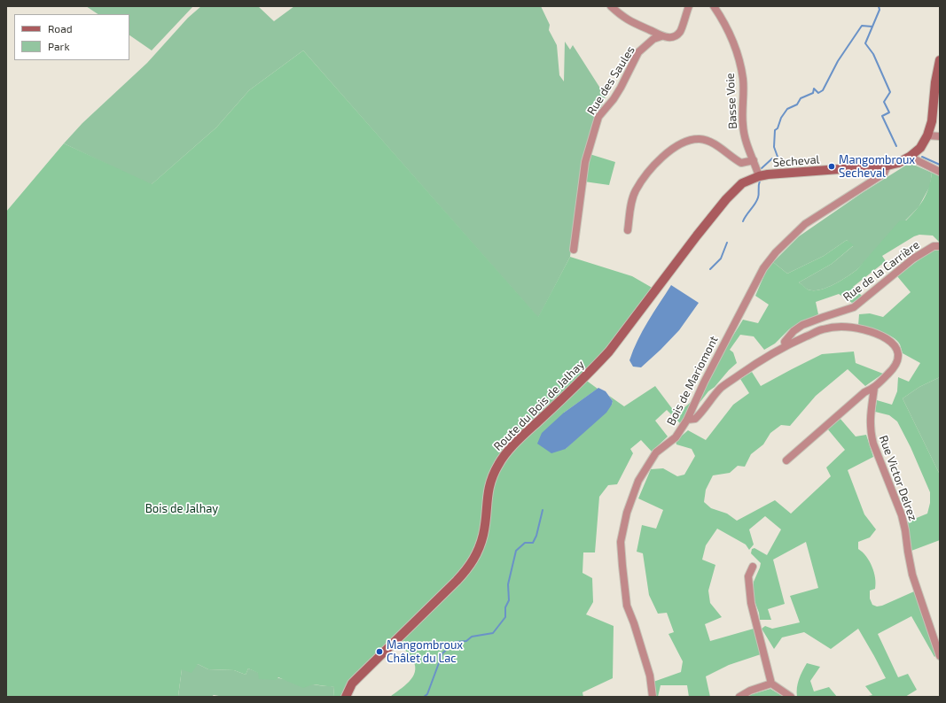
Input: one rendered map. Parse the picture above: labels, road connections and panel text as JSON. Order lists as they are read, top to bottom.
{
  "streets": {
    "main road": ["Sècheval", "Route du Bois de Jalhay"],
    "street": [
      "Rue des Saules",
      "Basse Voie",
      "Rue de la Carrière",
      "Bois de Mariomont",
      "Rue Victor Delrez"
    ]
  },
  "crossings": [
    ["Basse Voie", "Sècheval"],
    ["Basse Voie", "Route du Bois de Jalhay"],
    ["Sècheval", "Bois de Mariomont"],
    ["Sècheval", "Route du Bois de Jalhay"]
  ],
  "parks": ["Bois de Jalhay"],
  "places": ["Mangombroux Secheval", "Mangombroux Châlet du Lac"],
  "legend": ["Road", "Park"]
}
